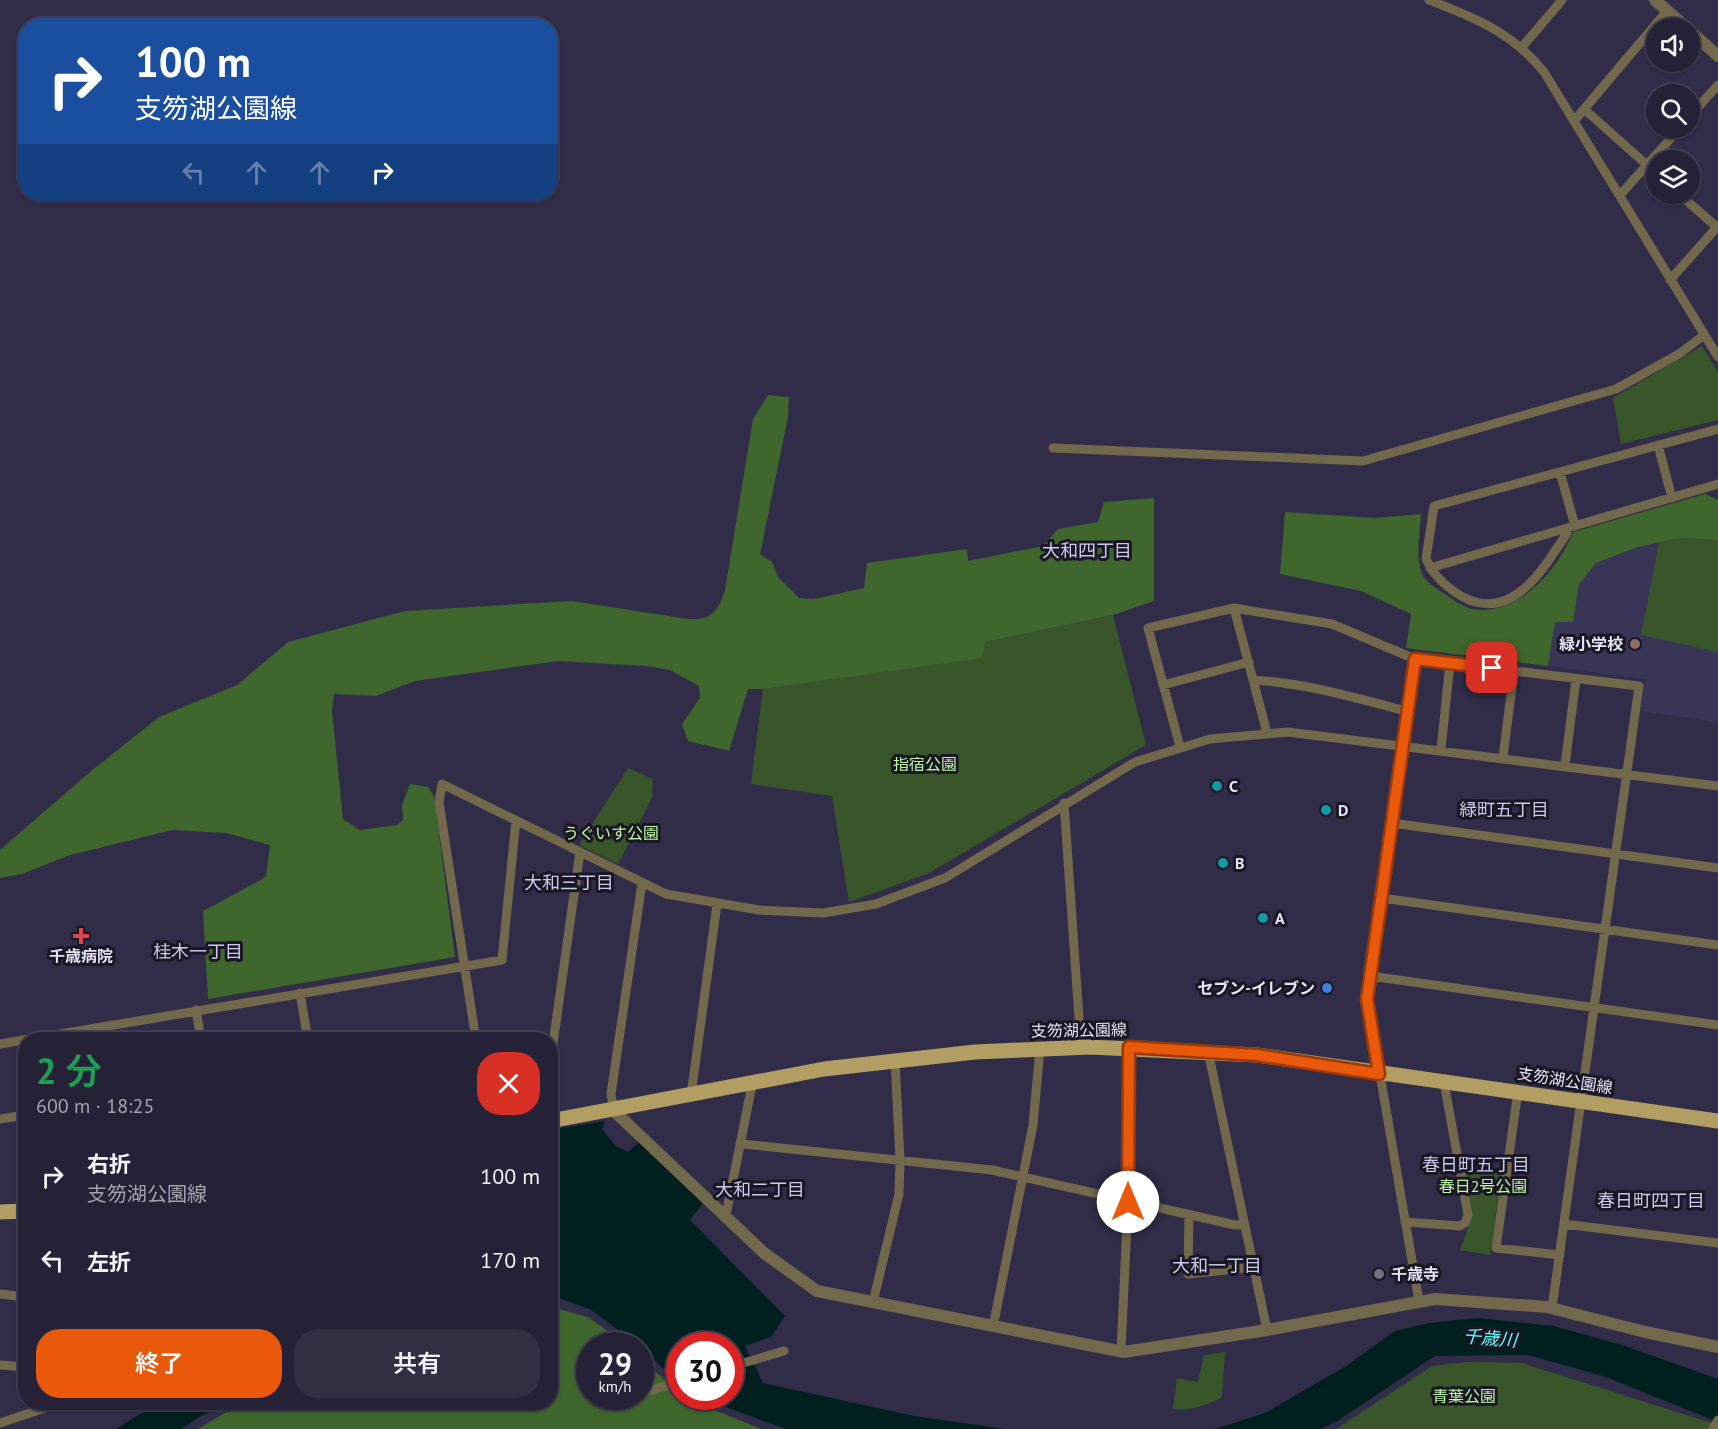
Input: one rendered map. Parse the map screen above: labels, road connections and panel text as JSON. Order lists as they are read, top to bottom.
{
  "streets": {
    "main road": ["支笏湖公園線"]
  },
  "districts": [
    "大和四丁目",
    "緑町五丁目",
    "大和三丁目",
    "桂木一丁目",
    "春日町五丁目",
    "大和二丁目",
    "春日町四丁目",
    "大和一丁目"
  ],
  "water": ["千歳川"],
  "parks": [
    "指宿公園",
    "うぐいす公園",
    "春日2号公園",
    "青葉公園"
  ],
  "places": {
    "other": [
      "緑小学校",
      "C",
      "D",
      "B",
      "A",
      "セブン-イレブン",
      "千歳寺"
    ],
    "health": ["千歳病院"]
  },
  "page": {
    "turn": ["100 m", "支笏湖公園線"],
    "heading": ["2 分", "600 m · 18:25"],
    "list": [
      {
        "name": "右折",
        "note": "支笏湖公園線",
        "value": "100 m"
      },
      {
        "name": "左折",
        "value": "170 m"
      }
    ],
    "buttons": ["終了", "共有"],
    "speed": "29 km/h",
    "limit": "30"
  }
}
